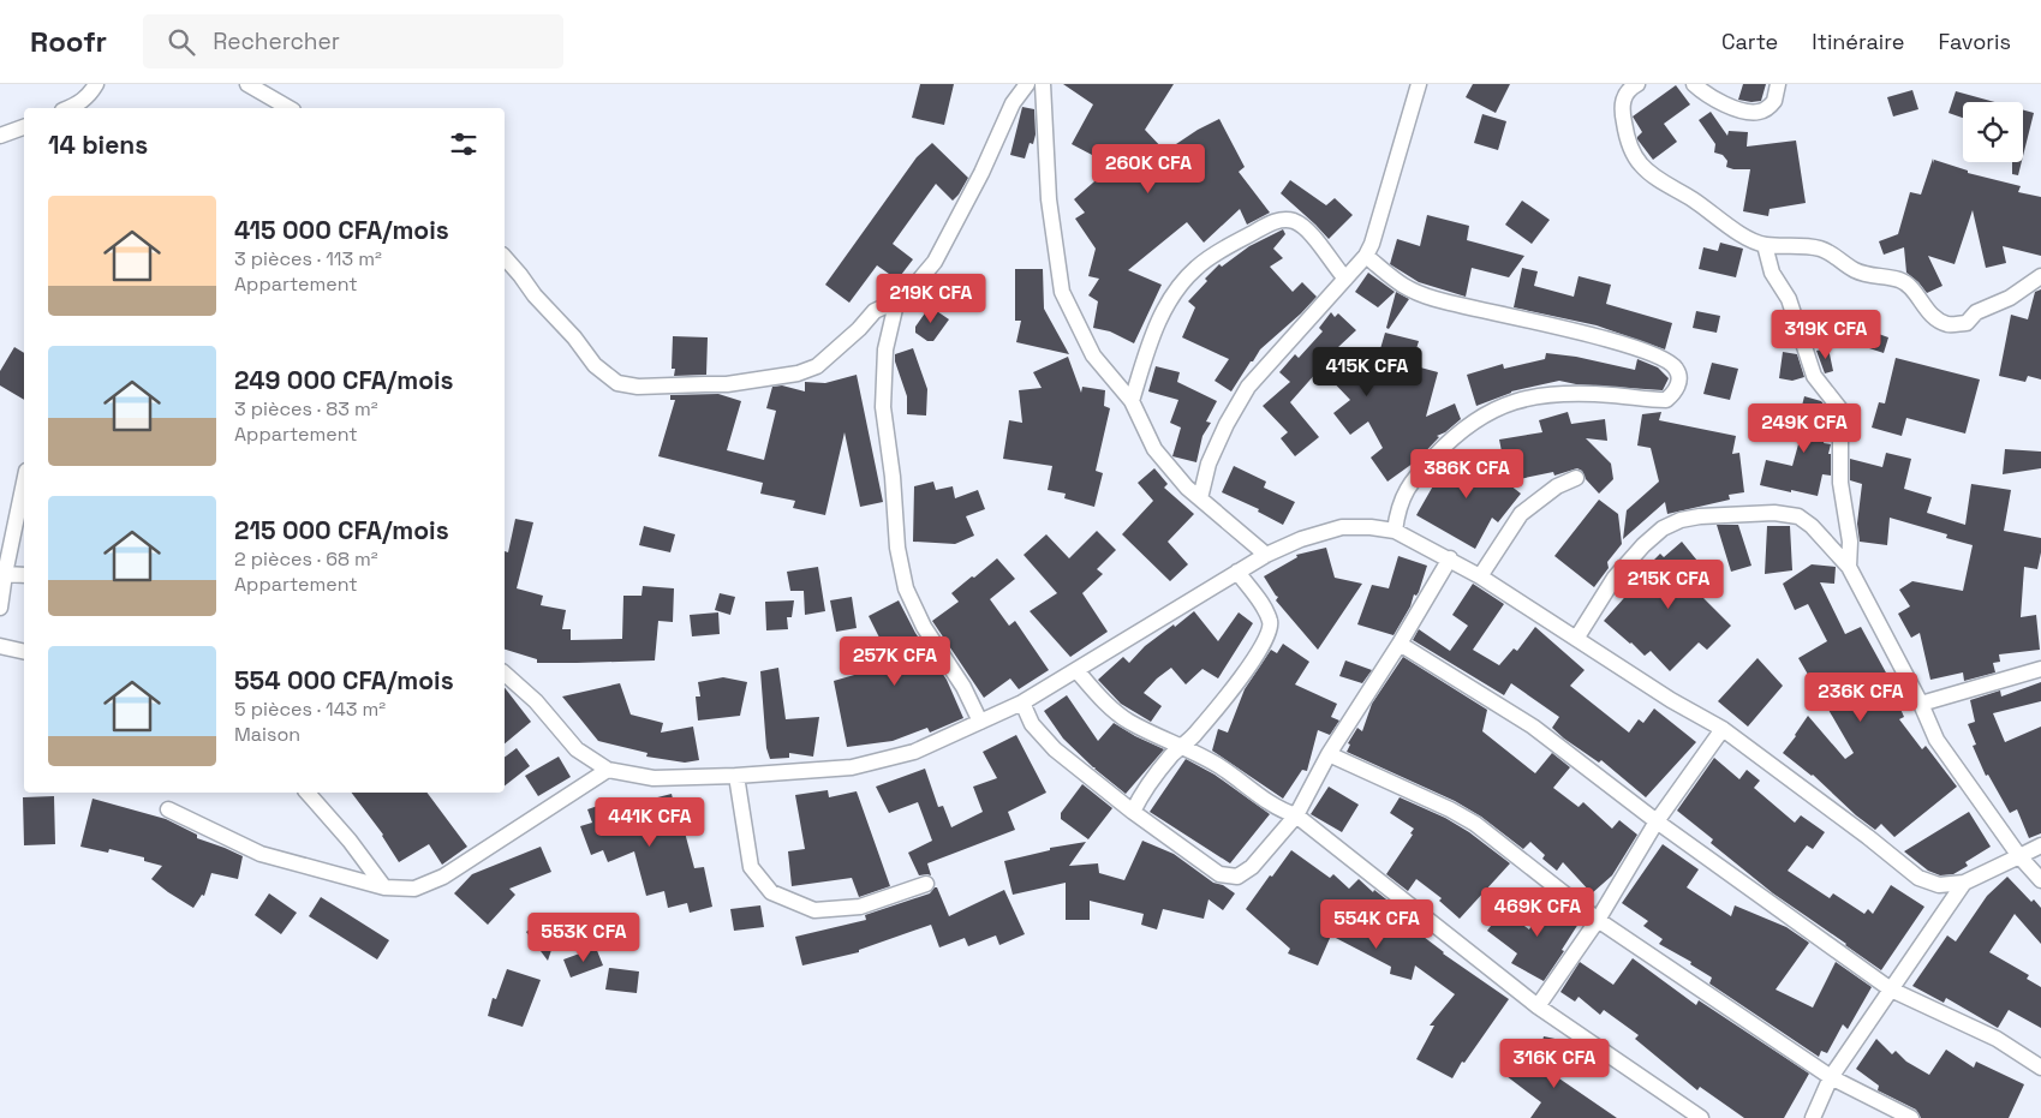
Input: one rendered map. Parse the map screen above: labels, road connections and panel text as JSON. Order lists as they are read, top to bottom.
{
  "page": {
    "header": "Roofr",
    "search": "Rechercher",
    "nav": ["Carte", "Itinéraire", "Favoris"],
    "heading": "14 biens",
    "price": [
      "260K CFA",
      "219K CFA",
      "319K CFA",
      "415K CFA",
      "249K CFA",
      "386K CFA",
      "215K CFA",
      "257K CFA",
      "236K CFA",
      "441K CFA",
      "469K CFA",
      "554K CFA",
      "553K CFA",
      "316K CFA"
    ],
    "list": [
      {
        "name": "415 000 CFA/mois",
        "note": "3 pièces · 113 m² · Appartement"
      },
      {
        "name": "249 000 CFA/mois",
        "note": "3 pièces · 83 m² · Appartement"
      },
      {
        "name": "215 000 CFA/mois",
        "note": "2 pièces · 68 m² · Appartement"
      },
      {
        "name": "554 000 CFA/mois",
        "note": "5 pièces · 143 m² · Maison"
      }
    ]
  }
}
